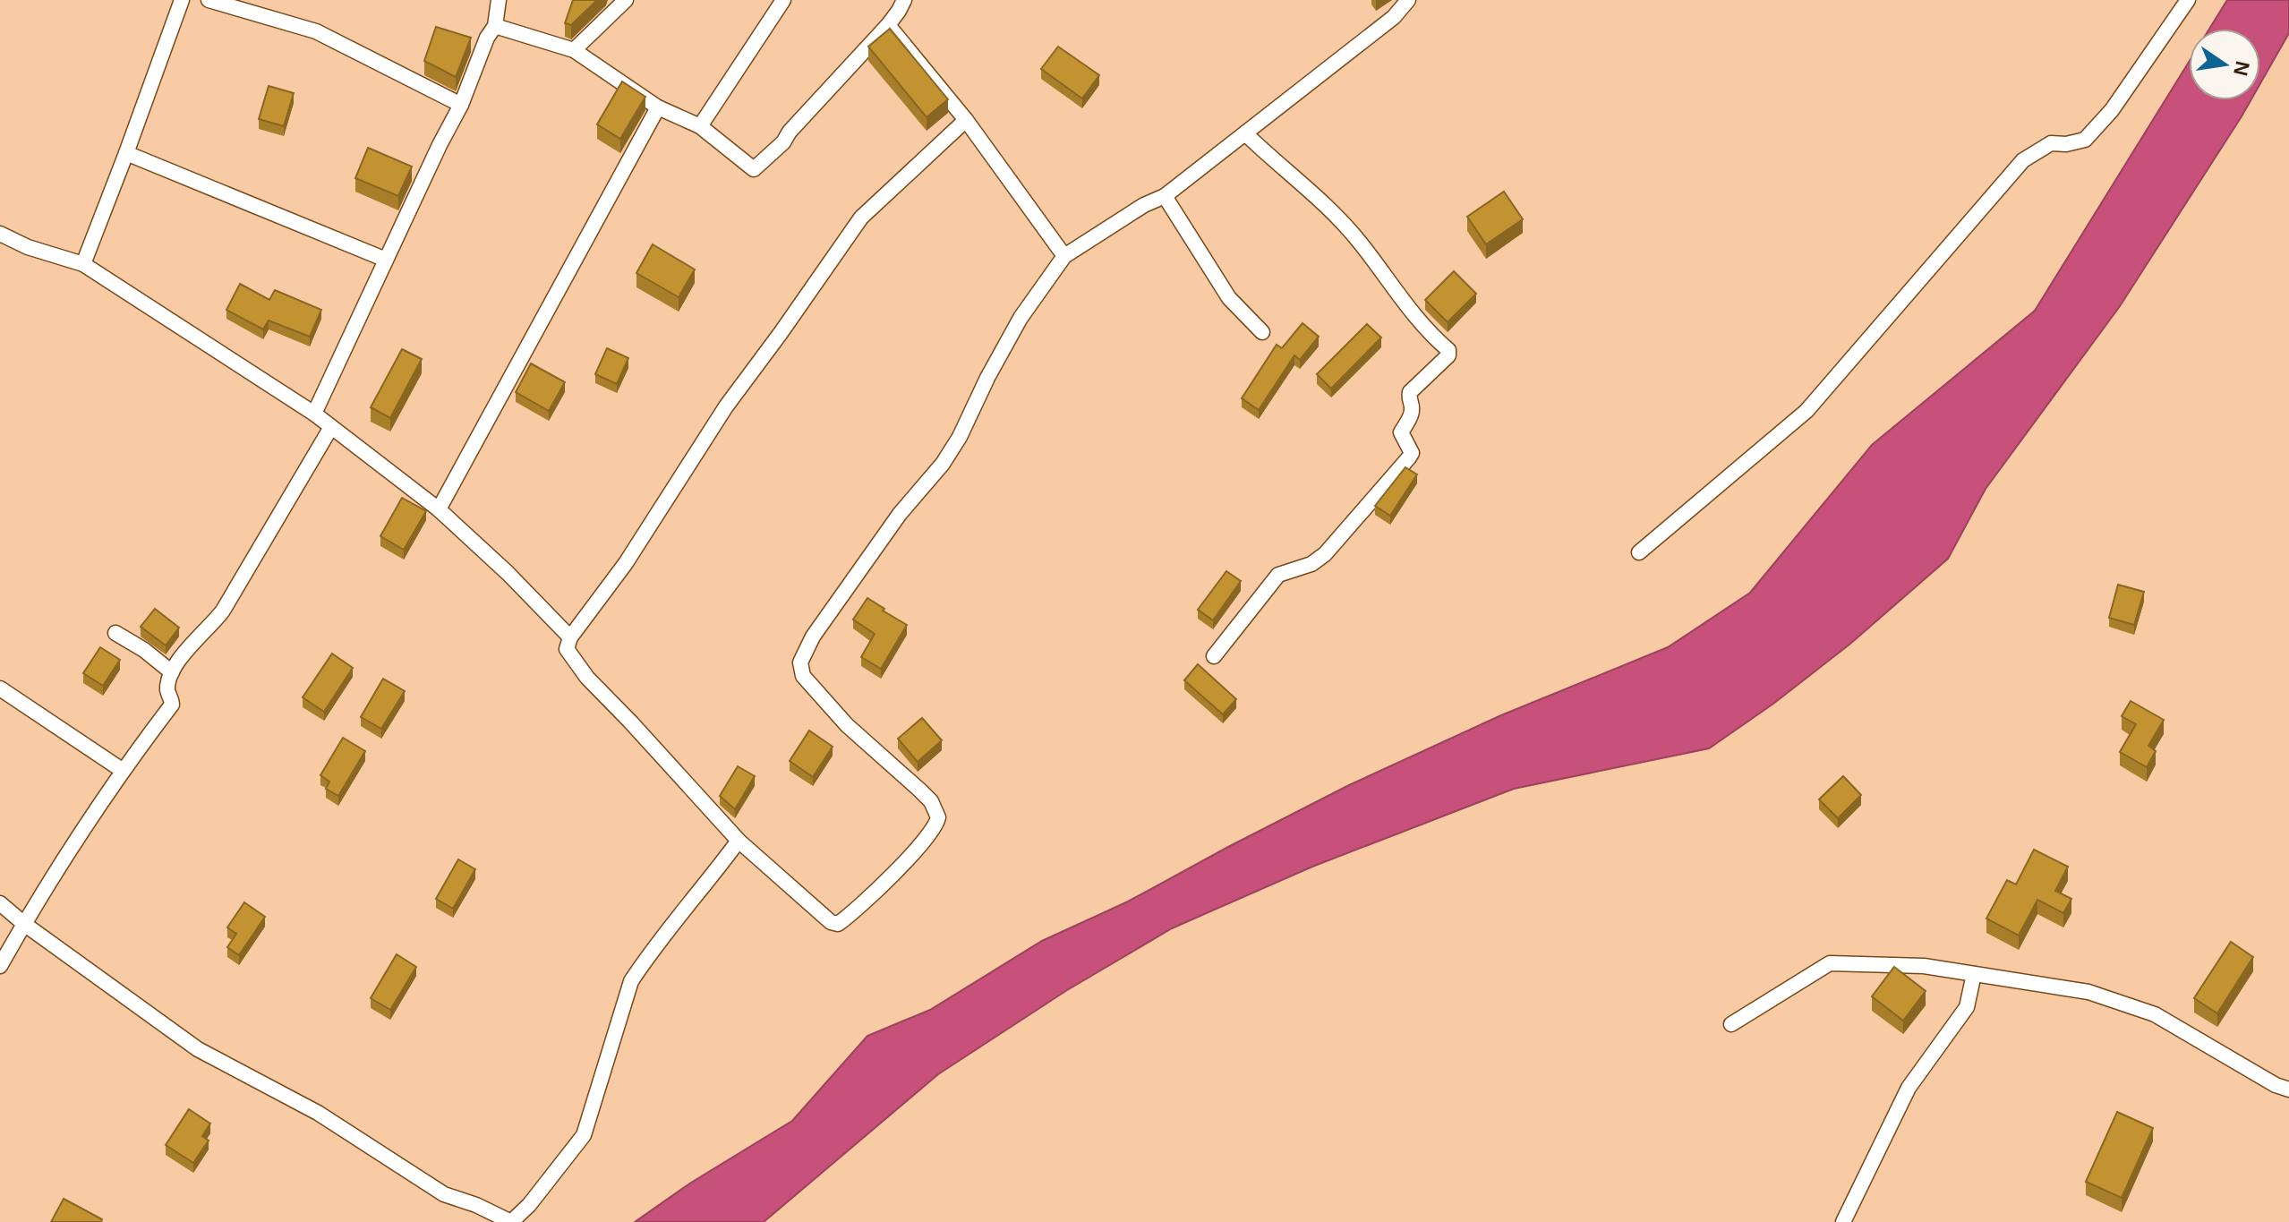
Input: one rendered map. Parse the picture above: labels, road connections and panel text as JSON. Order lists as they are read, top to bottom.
{
  "north": "right"
}
